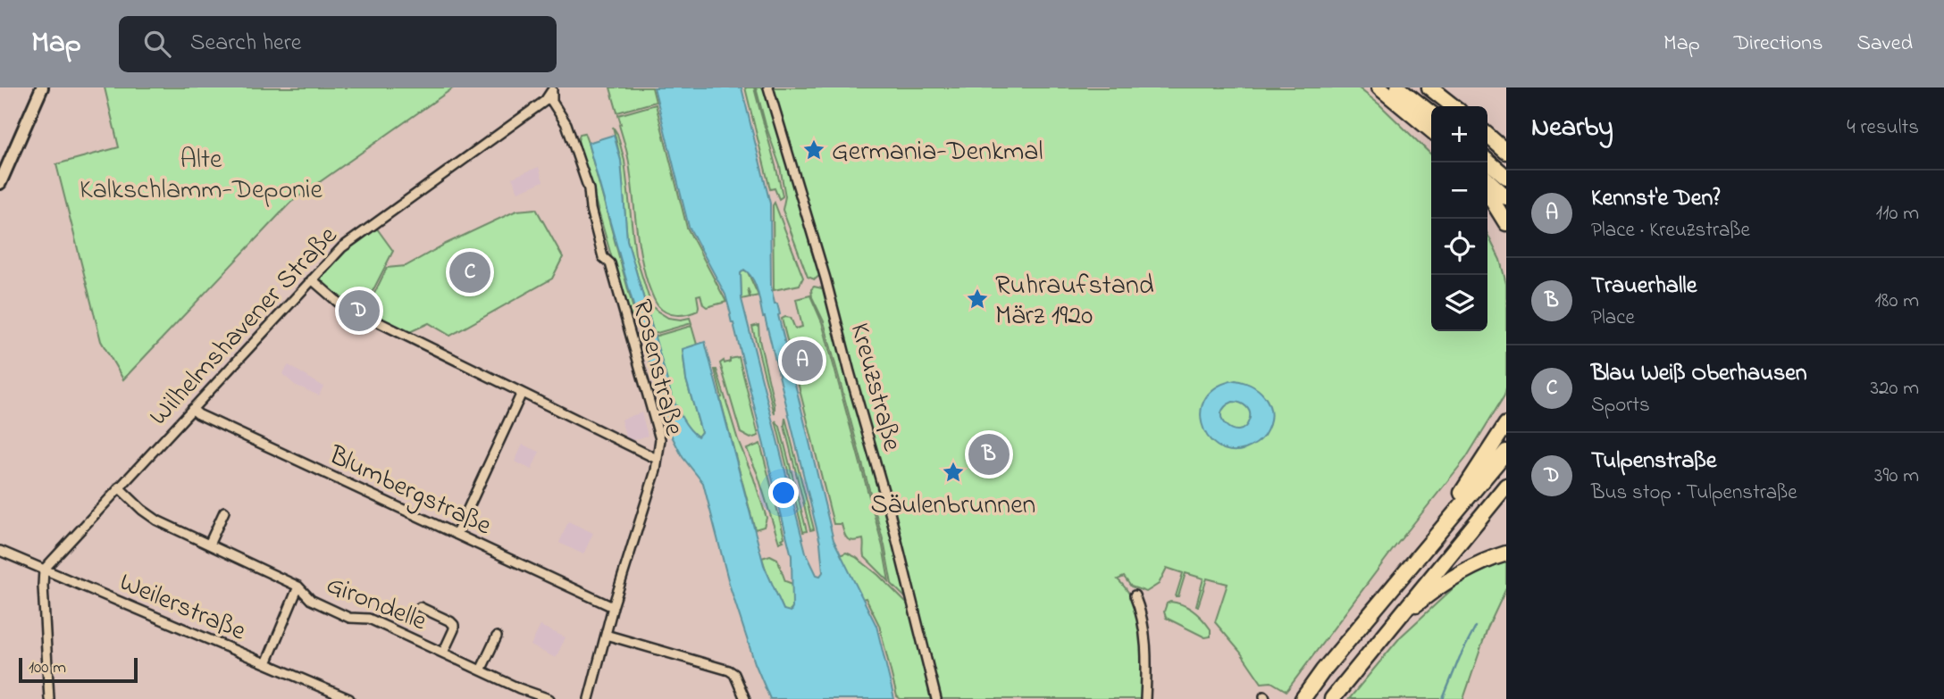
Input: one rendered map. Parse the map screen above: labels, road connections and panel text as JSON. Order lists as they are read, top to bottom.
{
  "streets": {
    "street": [
      "Wilhelmshavener Straße",
      "Rosenstraße",
      "Kreuzstraße",
      "Blumbergstraße",
      "Girondelle",
      "Weilerstraße"
    ]
  },
  "crossings": [
    ["Wilhelmshavener Straße", "Rosenstraße"],
    ["Wilhelmshavener Straße", "Blumbergstraße"],
    ["Wilhelmshavener Straße", "Girondelle"],
    ["Wilhelmshavener Straße", "Weilerstraße"],
    ["Rosenstraße", "Blumbergstraße"],
    ["Girondelle", "Weilerstraße"]
  ],
  "parks": ["Alte Kalkschlamm-Deponie"],
  "places": {
    "place": ["Germania-Denkmal", "Ruhraufstand März 1920", "Säulenbrunnen"]
  },
  "scale_bar": "100 m",
  "page": {
    "header": "Map",
    "search": "Search here",
    "nav": ["Map", "Directions", "Saved"],
    "heading": ["Nearby", "4 results"],
    "map_buttons": ["+", "−"],
    "list": [
      {
        "mark": "A",
        "name": "Kennst'e Den?",
        "note": "Place · Kreuzstraße",
        "value": "110 m"
      },
      {
        "mark": "B",
        "name": "Trauerhalle",
        "note": "Place",
        "value": "180 m"
      },
      {
        "mark": "C",
        "name": "Blau Weiß Oberhausen",
        "note": "Sports",
        "value": "320 m"
      },
      {
        "mark": "D",
        "name": "Tulpenstraße",
        "note": "Bus stop · Tulpenstraße",
        "value": "390 m"
      }
    ],
    "pins": [
      "C",
      "D",
      "A",
      "B"
    ],
    "scale": "100 m"
  }
}
